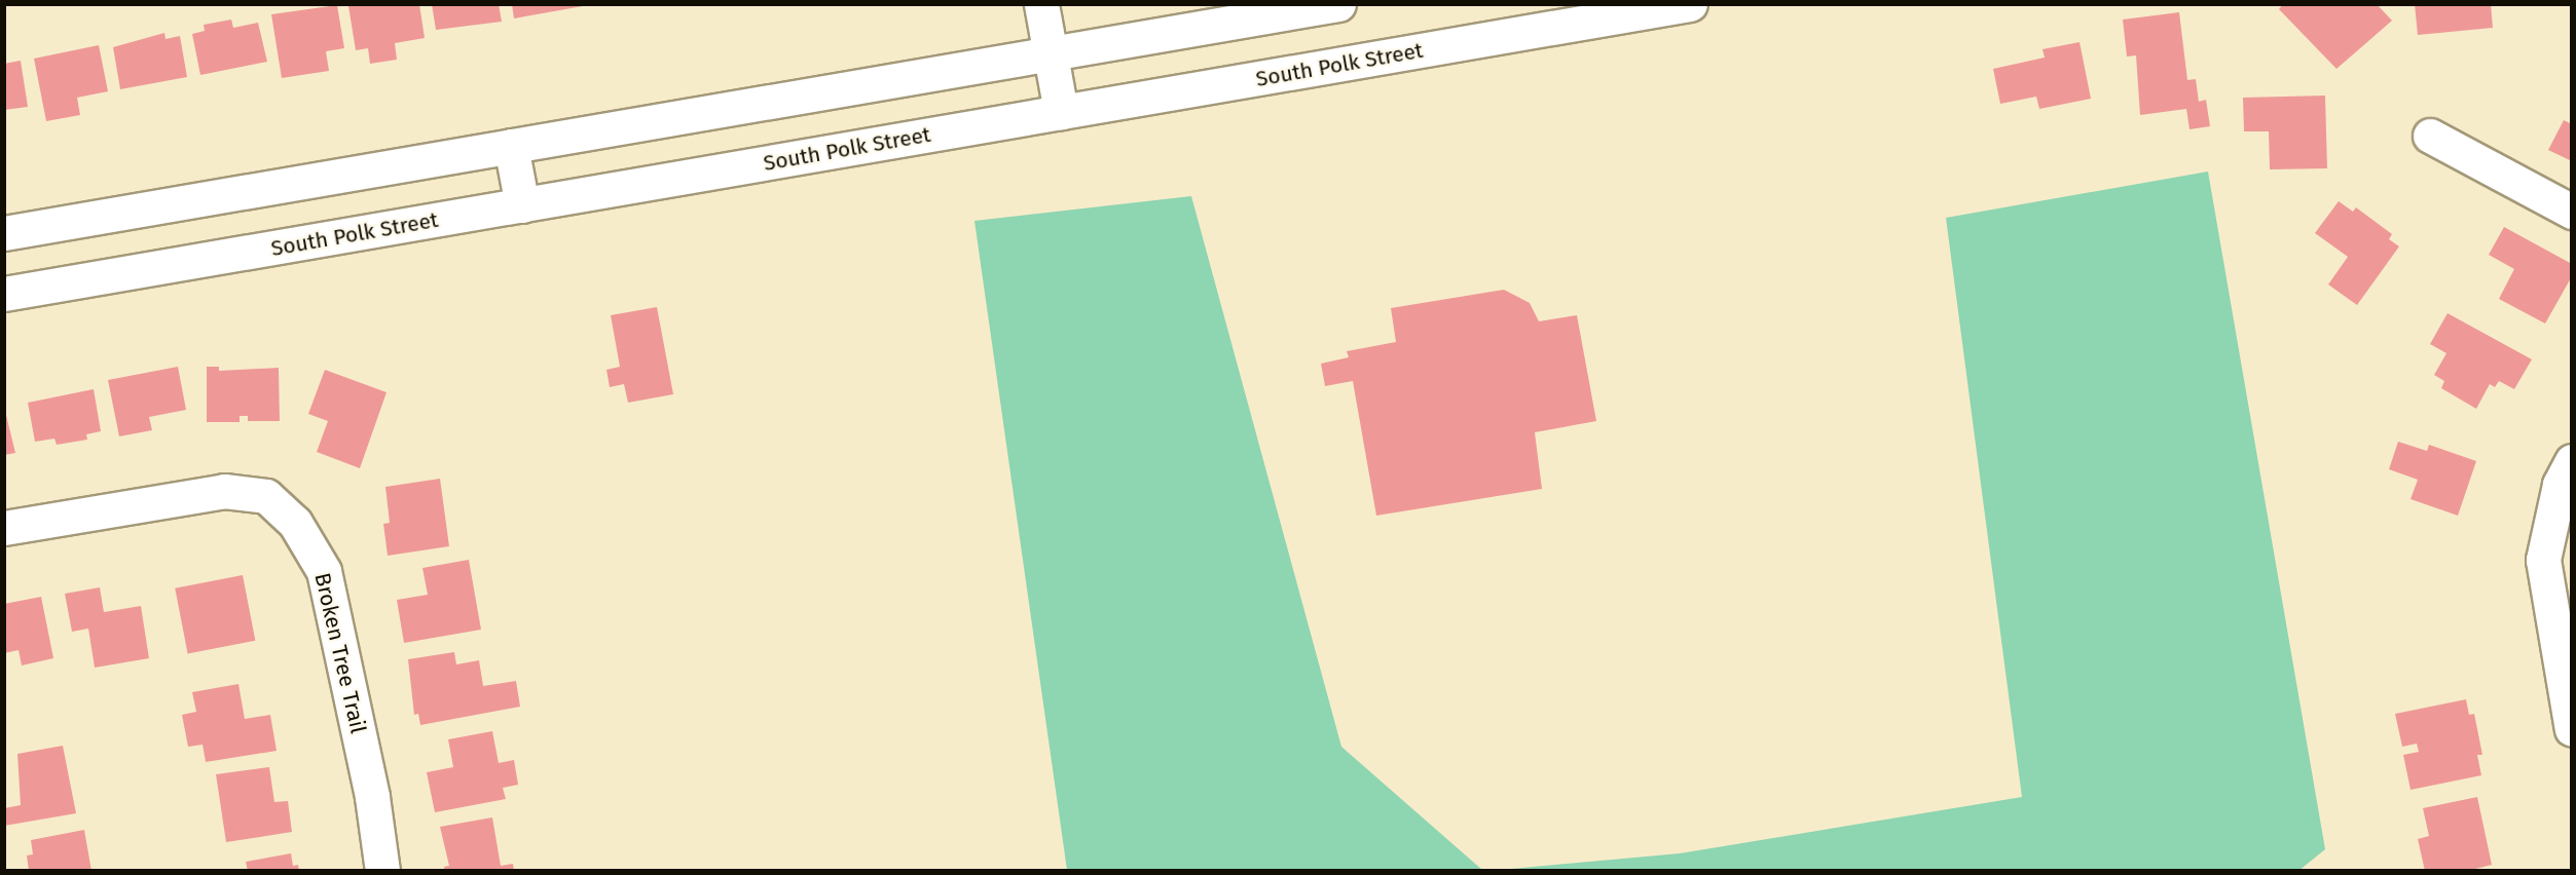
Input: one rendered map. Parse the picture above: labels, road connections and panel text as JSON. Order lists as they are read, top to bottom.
{
  "streets": {
    "main road": ["South Polk Street", "Broken Tree Trail"]
  }
}
